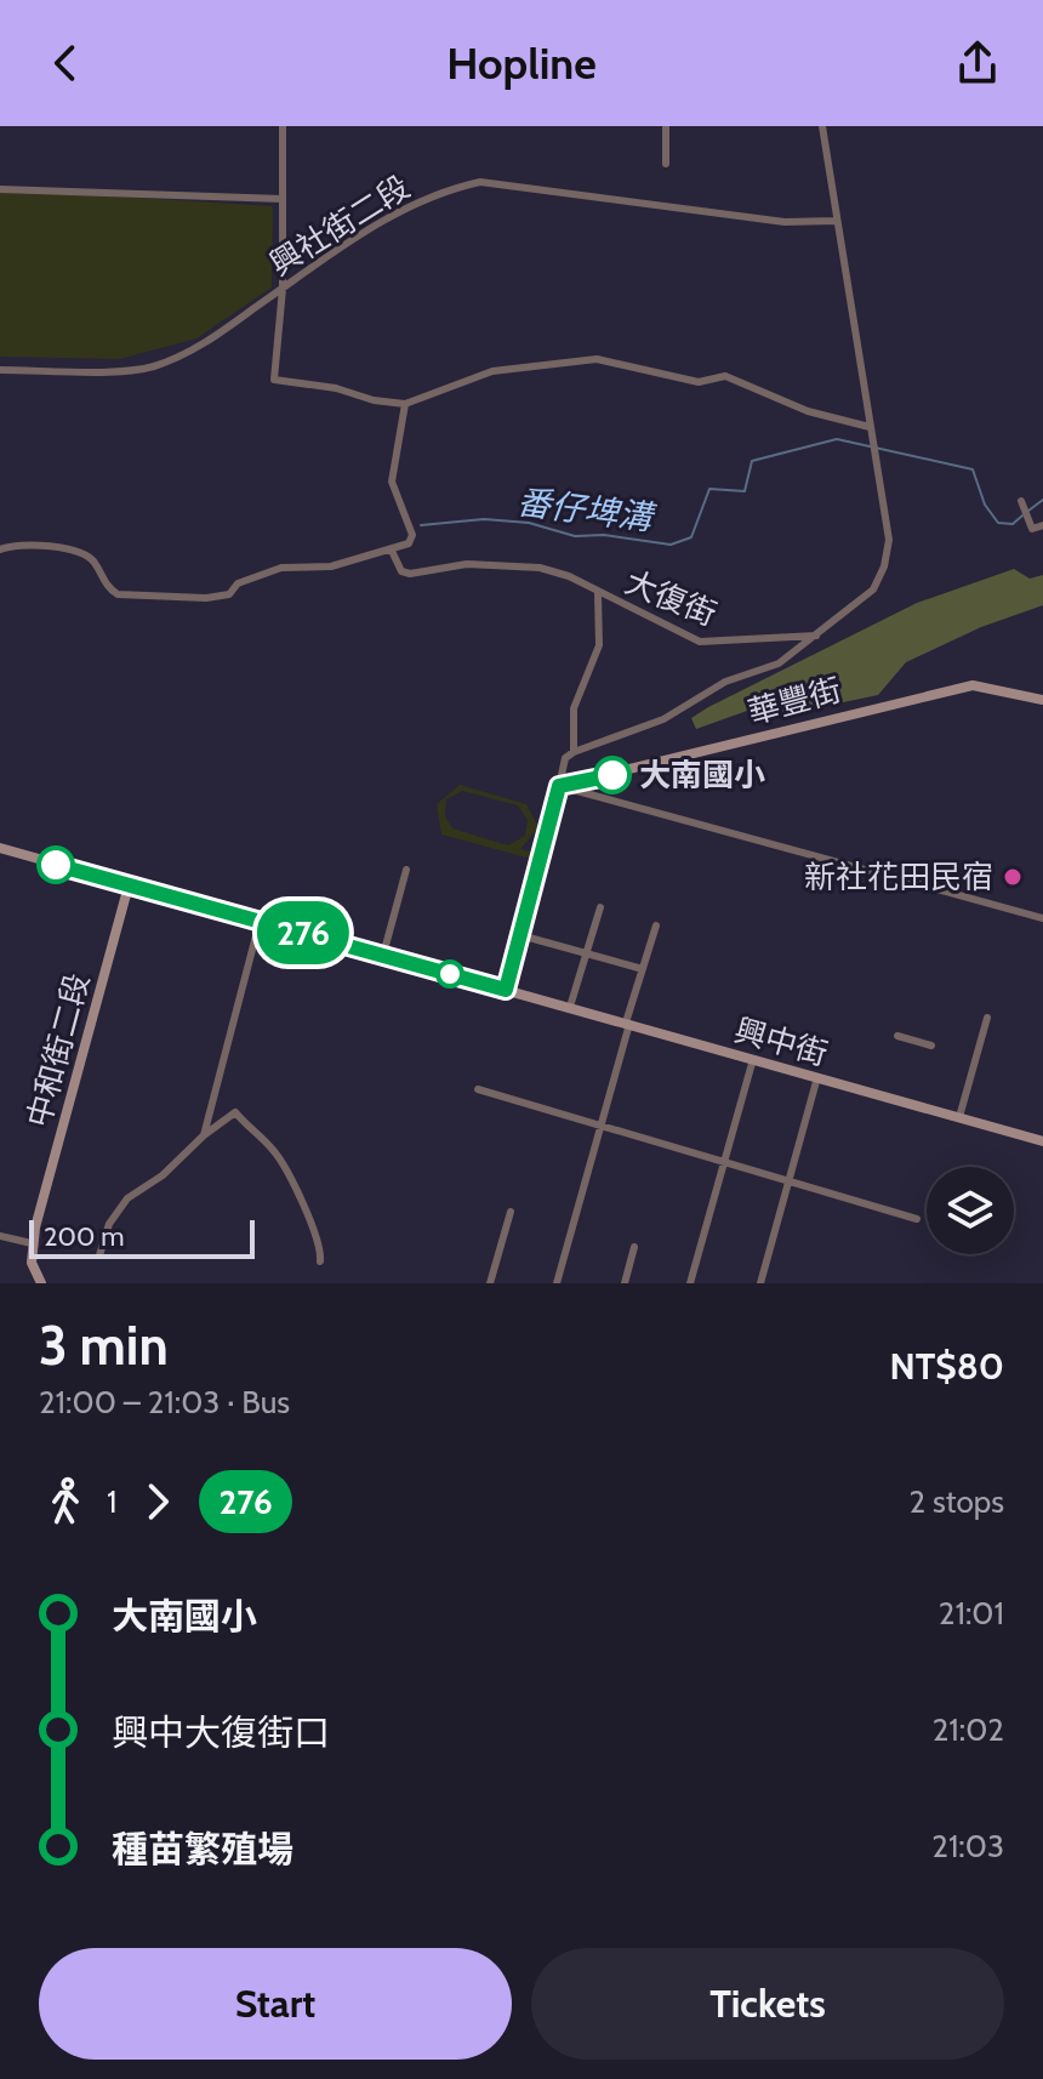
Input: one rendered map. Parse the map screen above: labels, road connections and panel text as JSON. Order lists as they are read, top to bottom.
{
  "streets": {
    "street": [
      "興社街二段",
      "大復街",
      "華豐街",
      "興中街",
      "中和街二段"
    ]
  },
  "crossings": [
    ["興中街", "中和街二段"]
  ],
  "water": ["番仔埤溝"],
  "places": ["大南國小", "新社花田民宿"],
  "lines": ["bus line 276"],
  "scale_bar": "200 m",
  "page": {
    "header": "Hopline",
    "on_map": "276",
    "scale": "200 m",
    "heading": ["3 min", "21:00 – 21:03 · Bus", "NT$80"],
    "legs": ["1", "276", "2 stops"],
    "list": [
      {
        "name": "大南國小",
        "value": "21:01"
      },
      {
        "name": "興中大復街口",
        "value": "21:02"
      },
      {
        "name": "種苗繁殖場",
        "value": "21:03"
      }
    ],
    "buttons": ["Start", "Tickets"]
  }
}
